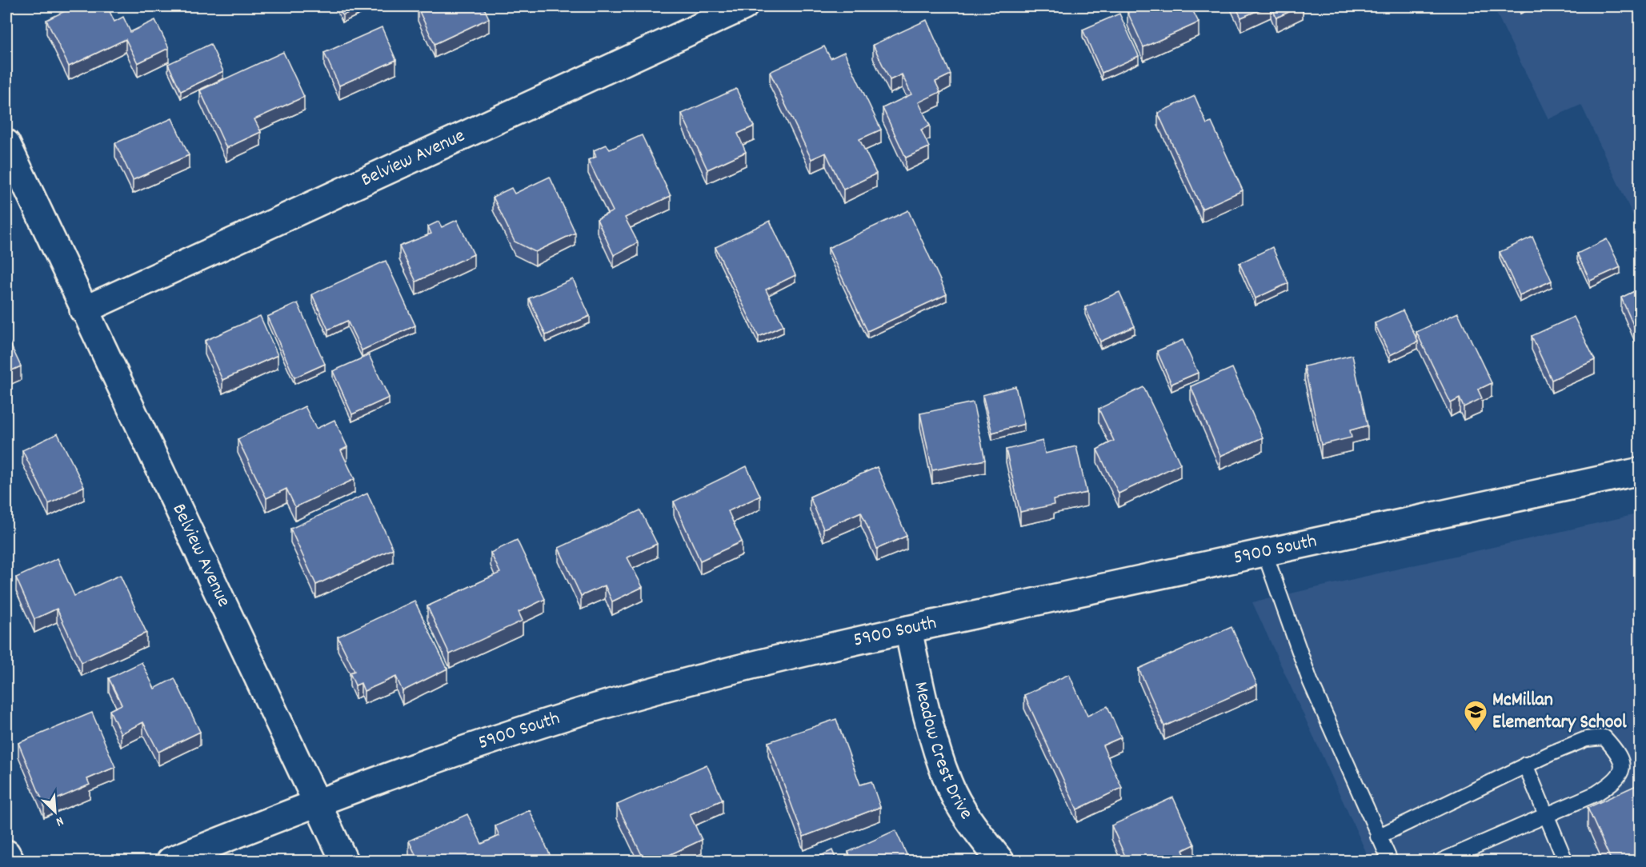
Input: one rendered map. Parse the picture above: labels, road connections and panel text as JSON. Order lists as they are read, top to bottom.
{
  "streets": {
    "street": ["Belview Avenue", "5900 South", "Meadow Crest Drive"]
  },
  "crossings": [
    ["Belview Avenue", "5900 South"],
    ["5900 South", "Meadow Crest Drive"]
  ],
  "places": {
    "school or university": ["McMillan Elementary School"]
  },
  "north": "bottom right"
}
